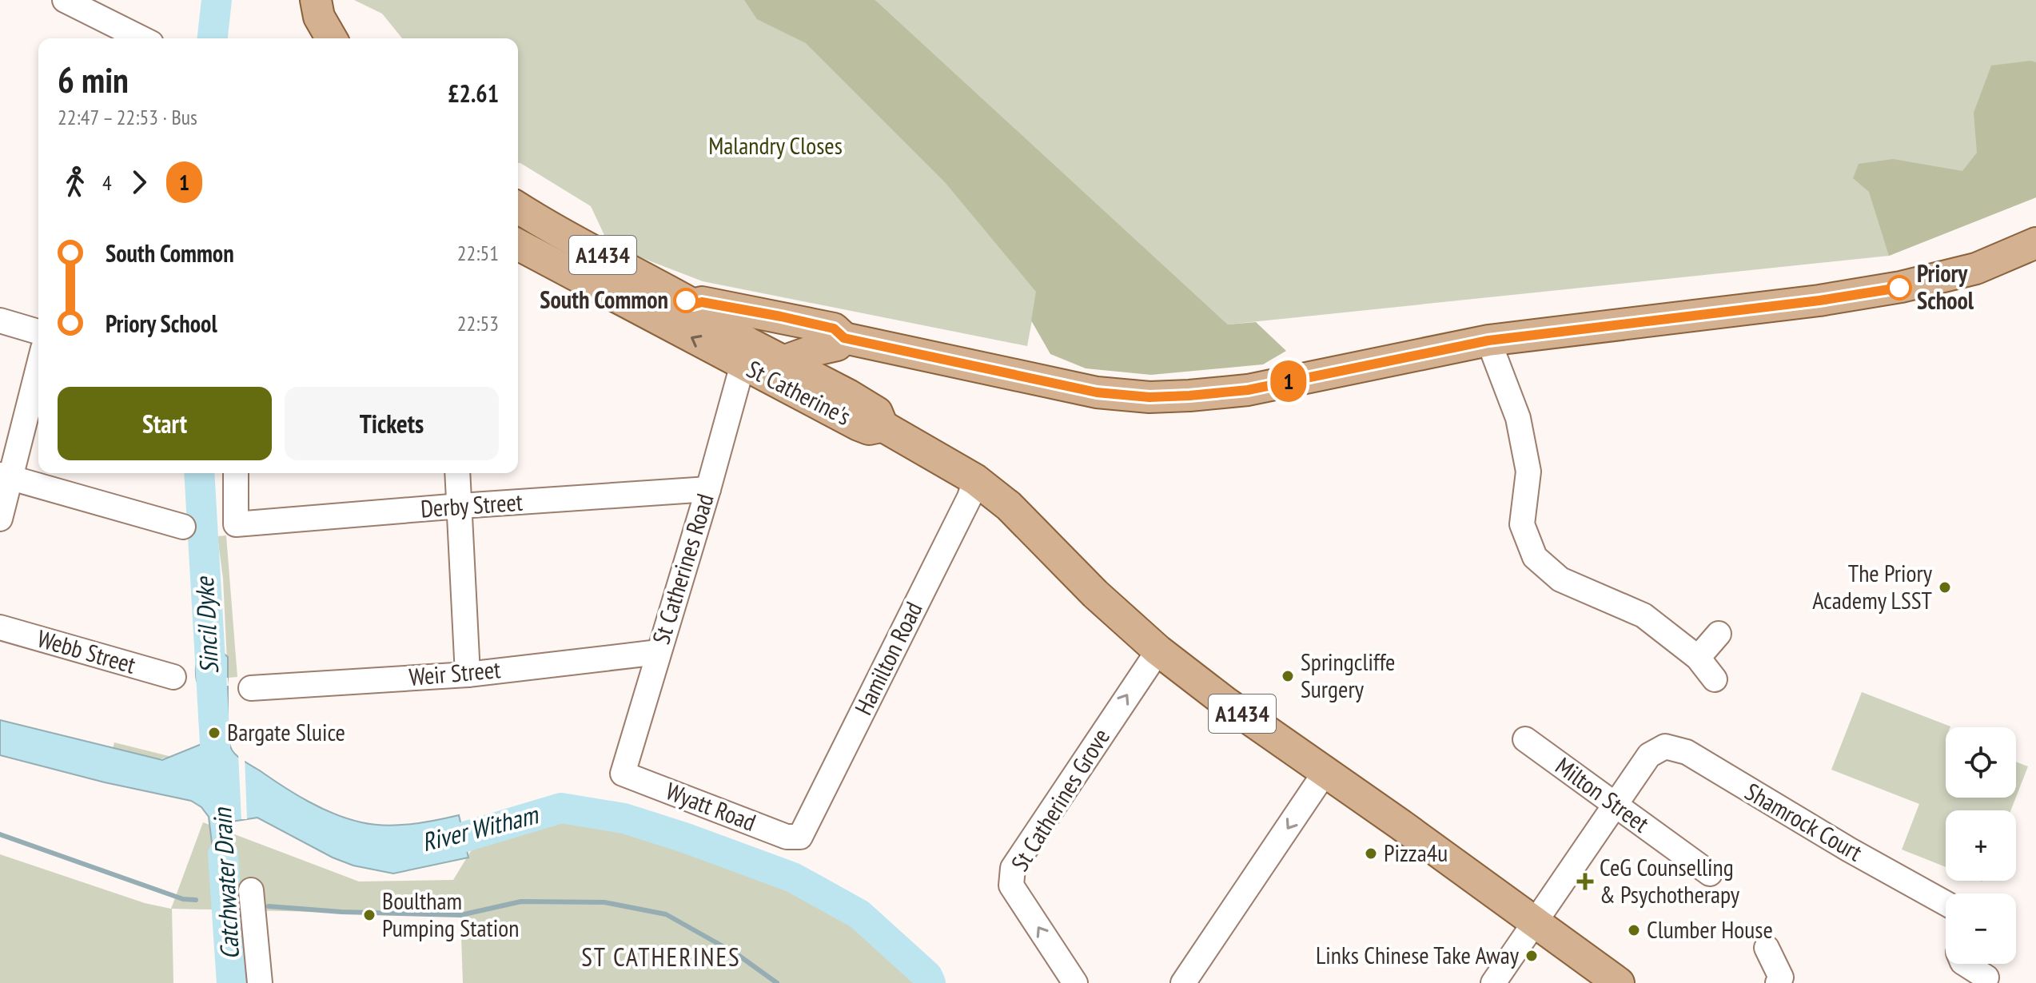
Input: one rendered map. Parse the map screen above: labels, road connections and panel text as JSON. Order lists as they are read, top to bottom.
{
  "streets": {
    "main road": ["A1434", "St Catherine's"],
    "street": [
      "Derby Street",
      "St Catherines Road",
      "Webb Street",
      "Hamilton Road",
      "Weir Street",
      "Milton Street",
      "St Catherines Grove",
      "Wyatt Road",
      "Shamrock Court"
    ]
  },
  "crossings": [
    ["A1434", "St Catherine's"],
    ["A1434", "Hamilton Road"],
    ["A1434", "St Catherines Grove"],
    ["St Catherine's", "St Catherines Road"],
    ["Derby Street", "St Catherines Road"],
    ["St Catherines Road", "Weir Street"],
    ["St Catherines Road", "Wyatt Road"],
    ["Hamilton Road", "Wyatt Road"],
    ["Milton Street", "Shamrock Court"]
  ],
  "districts": ["ST CATHERINES"],
  "water": ["Sincil Dyke", "River Witham", "Catchwater Drain"],
  "parks": ["Malandry Closes"],
  "places": {
    "other": [
      "Priory School",
      "South Common",
      "The Priory Academy LSST",
      "Springcliffe Surgery",
      "Bargate Sluice",
      "Pizza4u",
      "Boultham Pumping Station",
      "Clumber House",
      "Links Chinese Take Away"
    ],
    "health": ["CeG Counselling & Psychotherapy"]
  },
  "lines": ["bus line 1"],
  "page": {
    "on_map": "1",
    "heading": ["6 min", "22:47 – 22:53 · Bus", "£2.61"],
    "legs": ["4", "1"],
    "list": [
      {
        "name": "South Common",
        "value": "22:51"
      },
      {
        "name": "Priory School",
        "value": "22:53"
      }
    ],
    "buttons": ["Start", "Tickets"],
    "map_buttons": ["+", "−"]
  }
}
